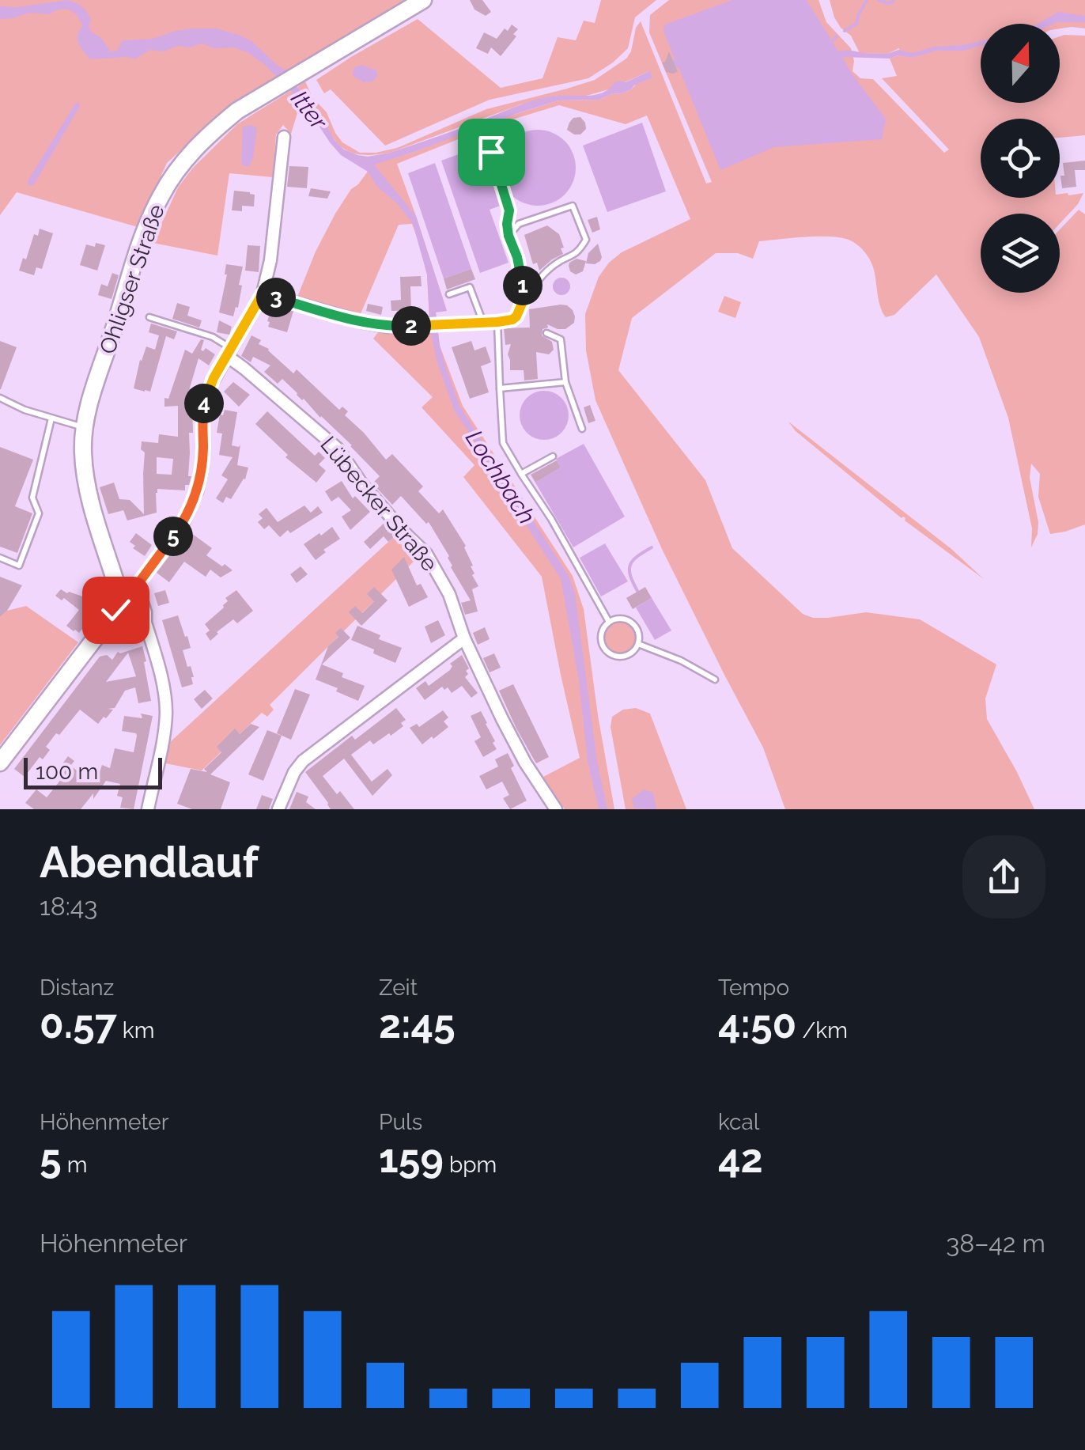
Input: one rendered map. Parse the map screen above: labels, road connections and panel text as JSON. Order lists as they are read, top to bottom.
{
  "streets": {
    "main road": ["Ohligser Straße"],
    "street": ["Lübecker Straße"]
  },
  "water": ["Itter", "Lochbach"],
  "scale_bar": "100 m",
  "north": "top",
  "page": {
    "pins": [
      "1",
      "3",
      "2",
      "4",
      "5"
    ],
    "scale": "100 m",
    "heading": ["Abendlauf", "18:43"],
    "stats": [
      ["Distanz", "0.57 km"],
      ["Zeit", "2:45"],
      ["Tempo", "4:50 /km"],
      ["Höhenmeter", "5 m"],
      ["Puls", "159 bpm"],
      ["kcal", "42"]
    ],
    "chart": ["Höhenmeter", "38–42 m"]
  }
}
